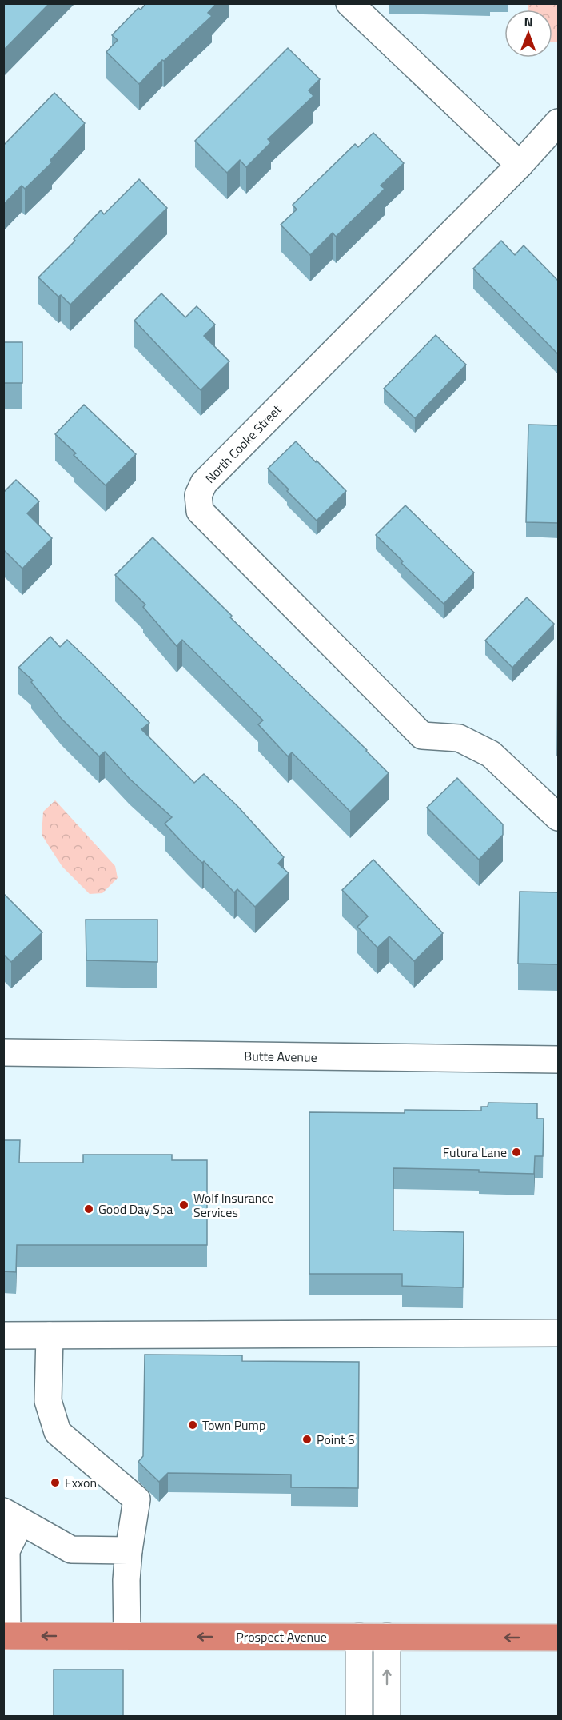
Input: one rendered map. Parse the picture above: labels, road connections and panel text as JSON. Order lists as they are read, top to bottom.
{
  "streets": {
    "highway": ["Prospect Avenue"],
    "street": ["North Cooke Street", "Butte Avenue"]
  },
  "one_way": ["Prospect Avenue"],
  "places": [
    "Futura Lane",
    "Wolf Insurance Services",
    "Good Day Spa",
    "Town Pump",
    "Point S",
    "Exxon"
  ],
  "north": "top"
}
